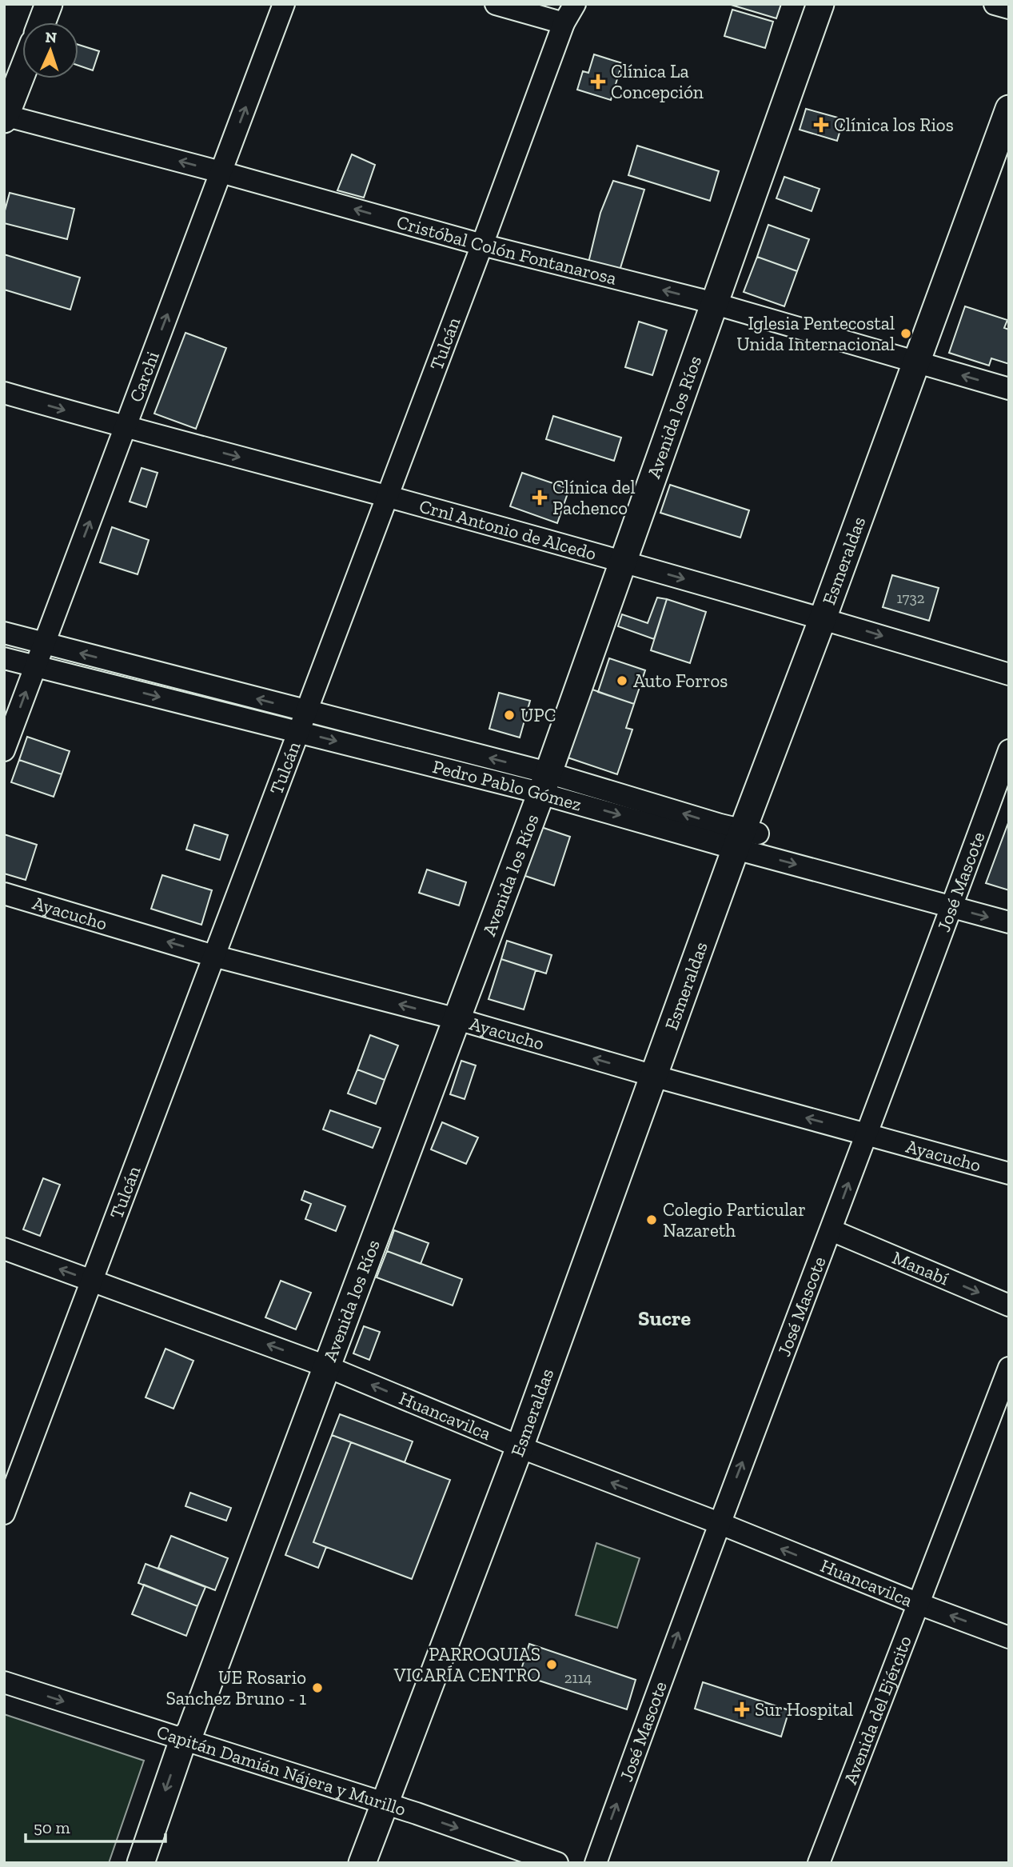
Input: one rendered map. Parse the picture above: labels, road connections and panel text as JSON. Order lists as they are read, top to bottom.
{
  "streets": {
    "main road": ["Avenida los Ríos", "Esmeraldas"],
    "street": [
      "Cristóbal Colón Fontanarosa",
      "Tulcán",
      "Carchi",
      "Crnl Antonio de Alcedo",
      "Pedro Pablo Gómez",
      "José Mascote",
      "Ayacucho",
      "Manabí",
      "Huancavilca",
      "Avenida del Ejército",
      "Capitán Damián Nájera y Murillo"
    ]
  },
  "crossings": [
    ["Cristóbal Colón Fontanarosa", "Tulcán"],
    ["Cristóbal Colón Fontanarosa", "Carchi"],
    ["Cristóbal Colón Fontanarosa", "Avenida los Ríos"],
    ["Cristóbal Colón Fontanarosa", "Esmeraldas"],
    ["Tulcán", "Crnl Antonio de Alcedo"],
    ["Tulcán", "Pedro Pablo Gómez"],
    ["Tulcán", "Ayacucho"],
    ["Tulcán", "Huancavilca"],
    ["Carchi", "Crnl Antonio de Alcedo"],
    ["Carchi", "Pedro Pablo Gómez"],
    ["Avenida los Ríos", "Crnl Antonio de Alcedo"],
    ["Avenida los Ríos", "Pedro Pablo Gómez"],
    ["Avenida los Ríos", "Ayacucho"],
    ["Avenida los Ríos", "Huancavilca"],
    ["Avenida los Ríos", "Capitán Damián Nájera y Murillo"],
    ["Crnl Antonio de Alcedo", "Esmeraldas"],
    ["Esmeraldas", "Pedro Pablo Gómez"],
    ["Esmeraldas", "Ayacucho"],
    ["Esmeraldas", "Huancavilca"],
    ["Esmeraldas", "Capitán Damián Nájera y Murillo"],
    ["Pedro Pablo Gómez", "José Mascote"],
    ["José Mascote", "Ayacucho"],
    ["José Mascote", "Manabí"],
    ["José Mascote", "Huancavilca"],
    ["Huancavilca", "Avenida del Ejército"]
  ],
  "one_way": [
    "Cristóbal Colón Fontanarosa",
    "Carchi",
    "Crnl Antonio de Alcedo",
    "José Mascote",
    "Ayacucho",
    "Manabí",
    "Huancavilca",
    "Capitán Damián Nájera y Murillo"
  ],
  "districts": ["Sucre"],
  "places": {
    "health": [
      "Clínica La Concepción",
      "Clínica los Rios",
      "Clínica del Pachenco",
      "Sur Hospital"
    ],
    "other": [
      "Iglesia Pentecostal Unida Internacional",
      "Auto Forros",
      "UPC",
      "Colegio Particular Nazareth",
      "PARROQUIAS VICARÍA CENTRO",
      "UE Rosario Sanchez Bruno - 1"
    ]
  },
  "house_numbers": ["1732", "2114"],
  "scale_bar": "50 m",
  "north": "top"
}
